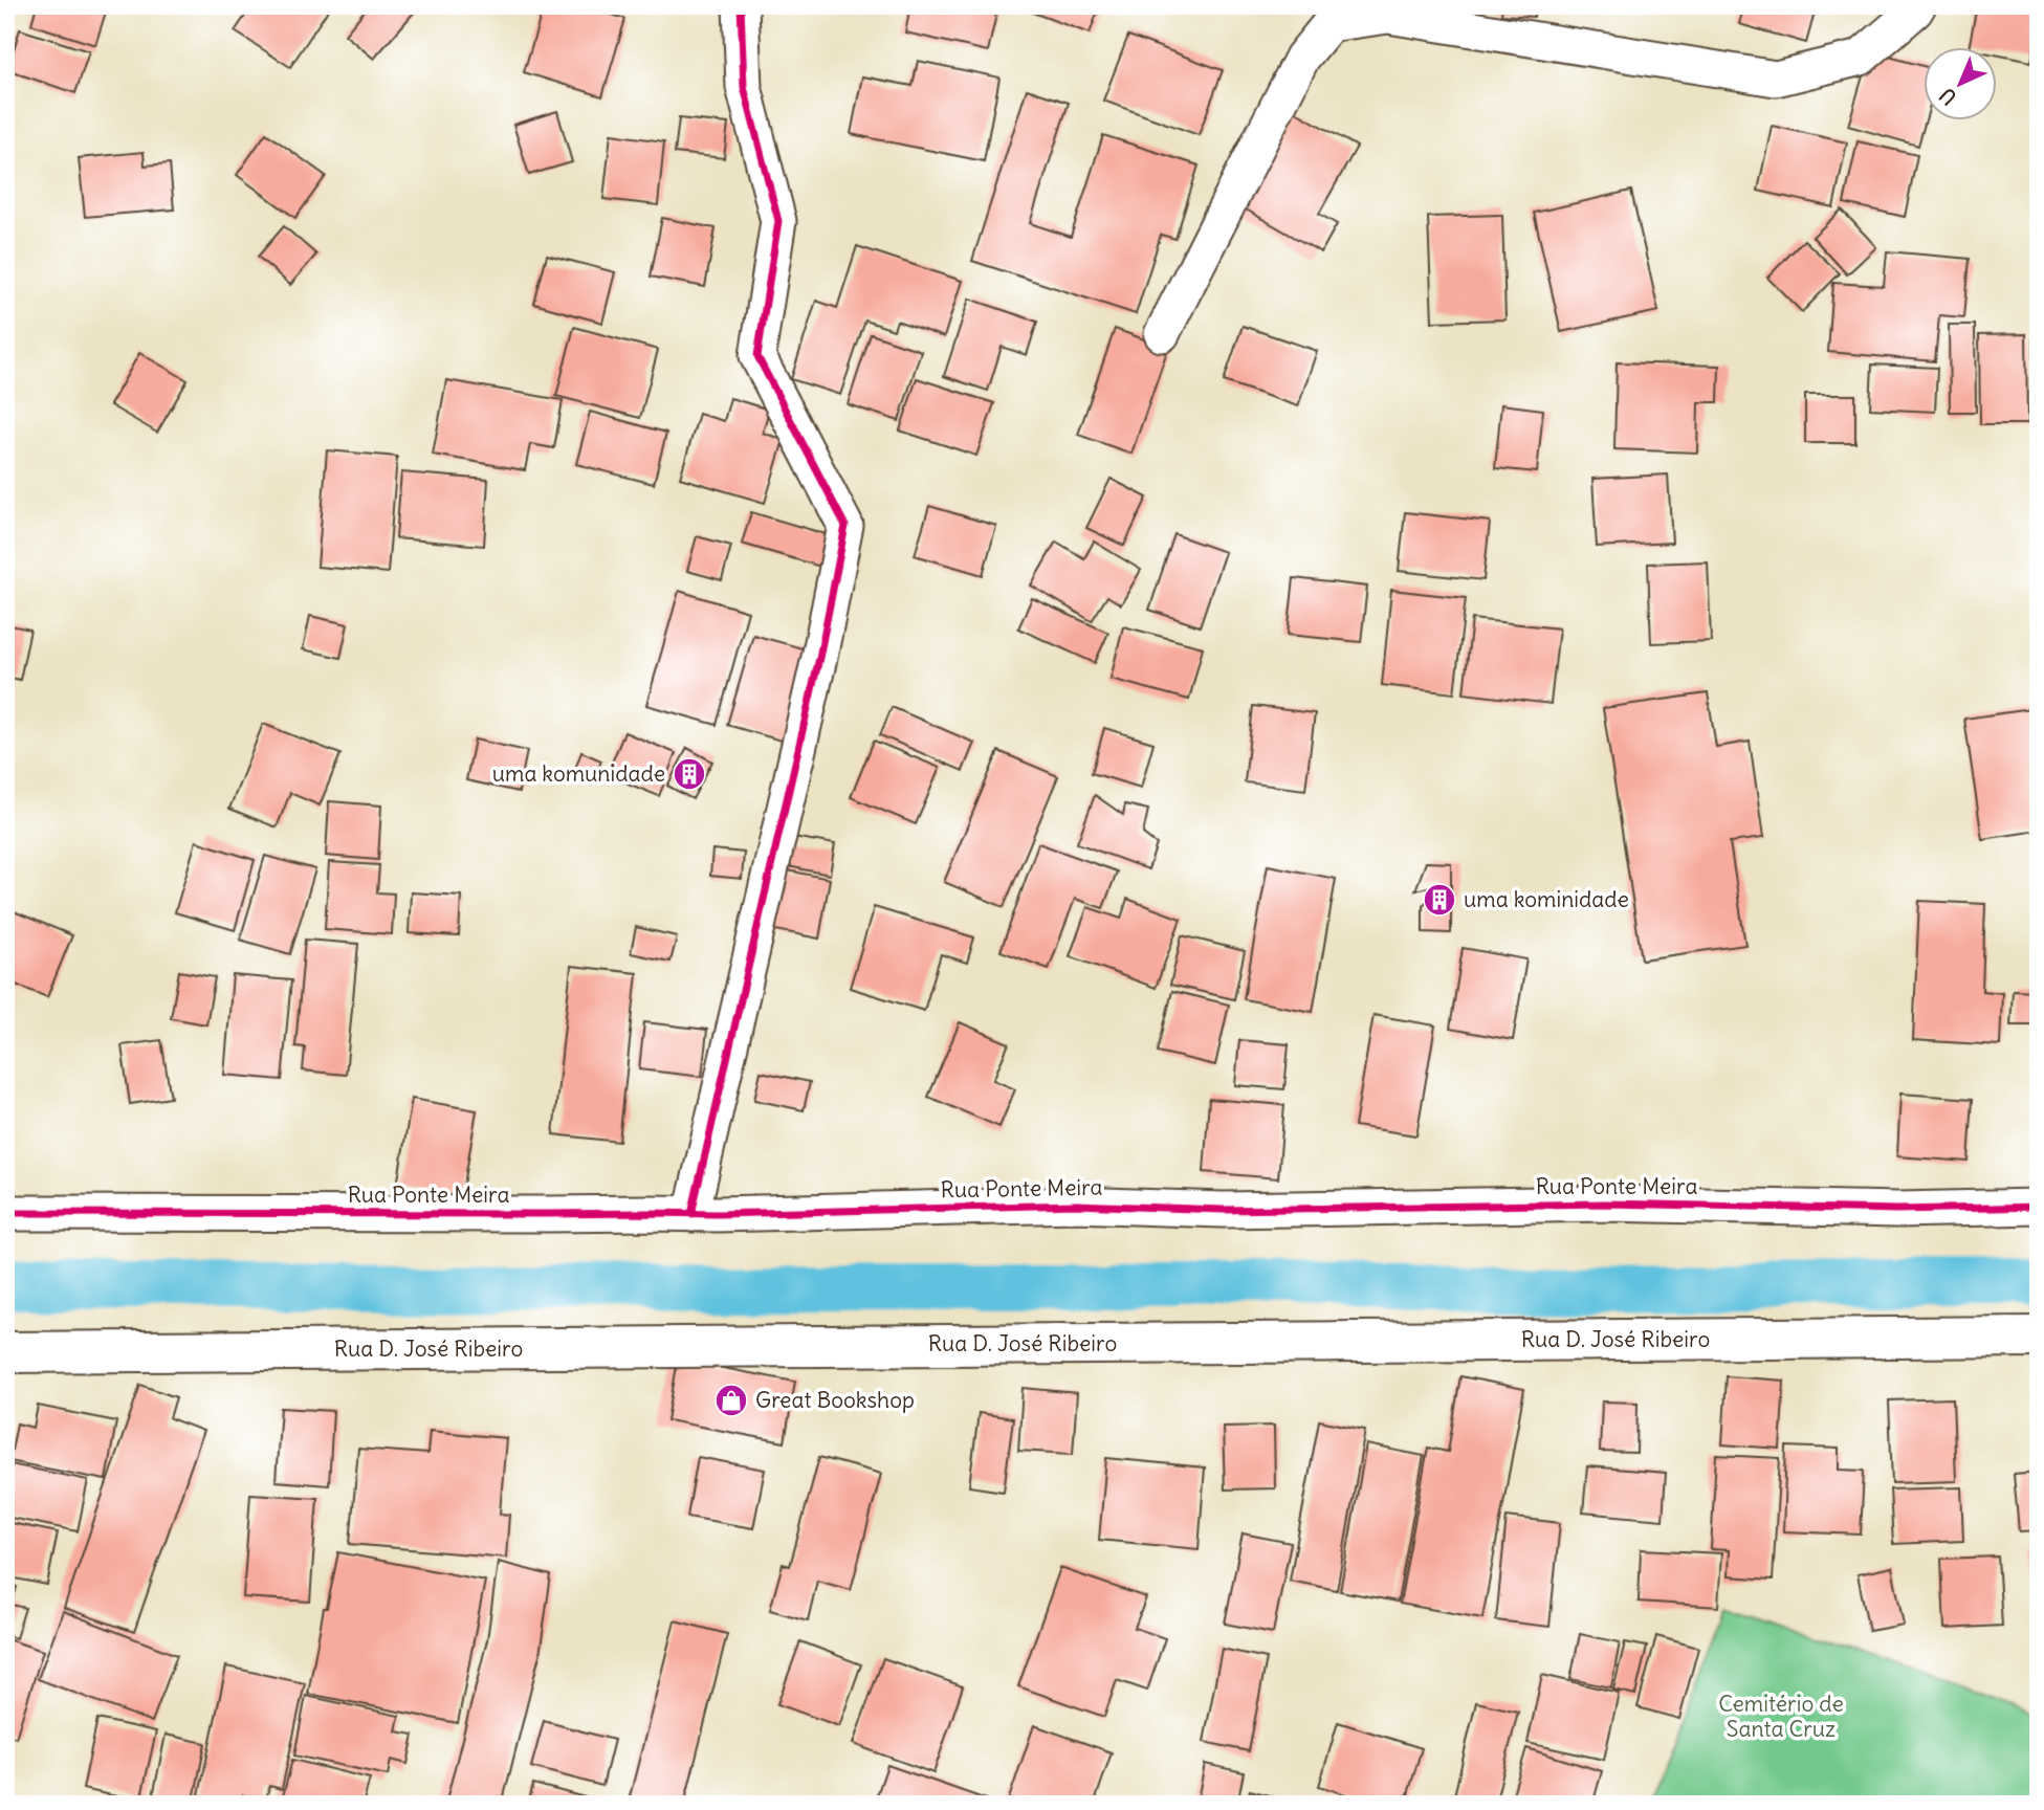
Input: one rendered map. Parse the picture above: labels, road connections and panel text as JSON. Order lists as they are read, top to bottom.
{
  "streets": {
    "street": ["Rua Ponte Meira", "Rua D. José Ribeiro"]
  },
  "parks": ["Cemitério de Santa Cruz"],
  "places": {
    "building": ["uma komunidade", "uma kominidade"],
    "shop": ["Great Bookshop"]
  },
  "north": "bottom left"
}
